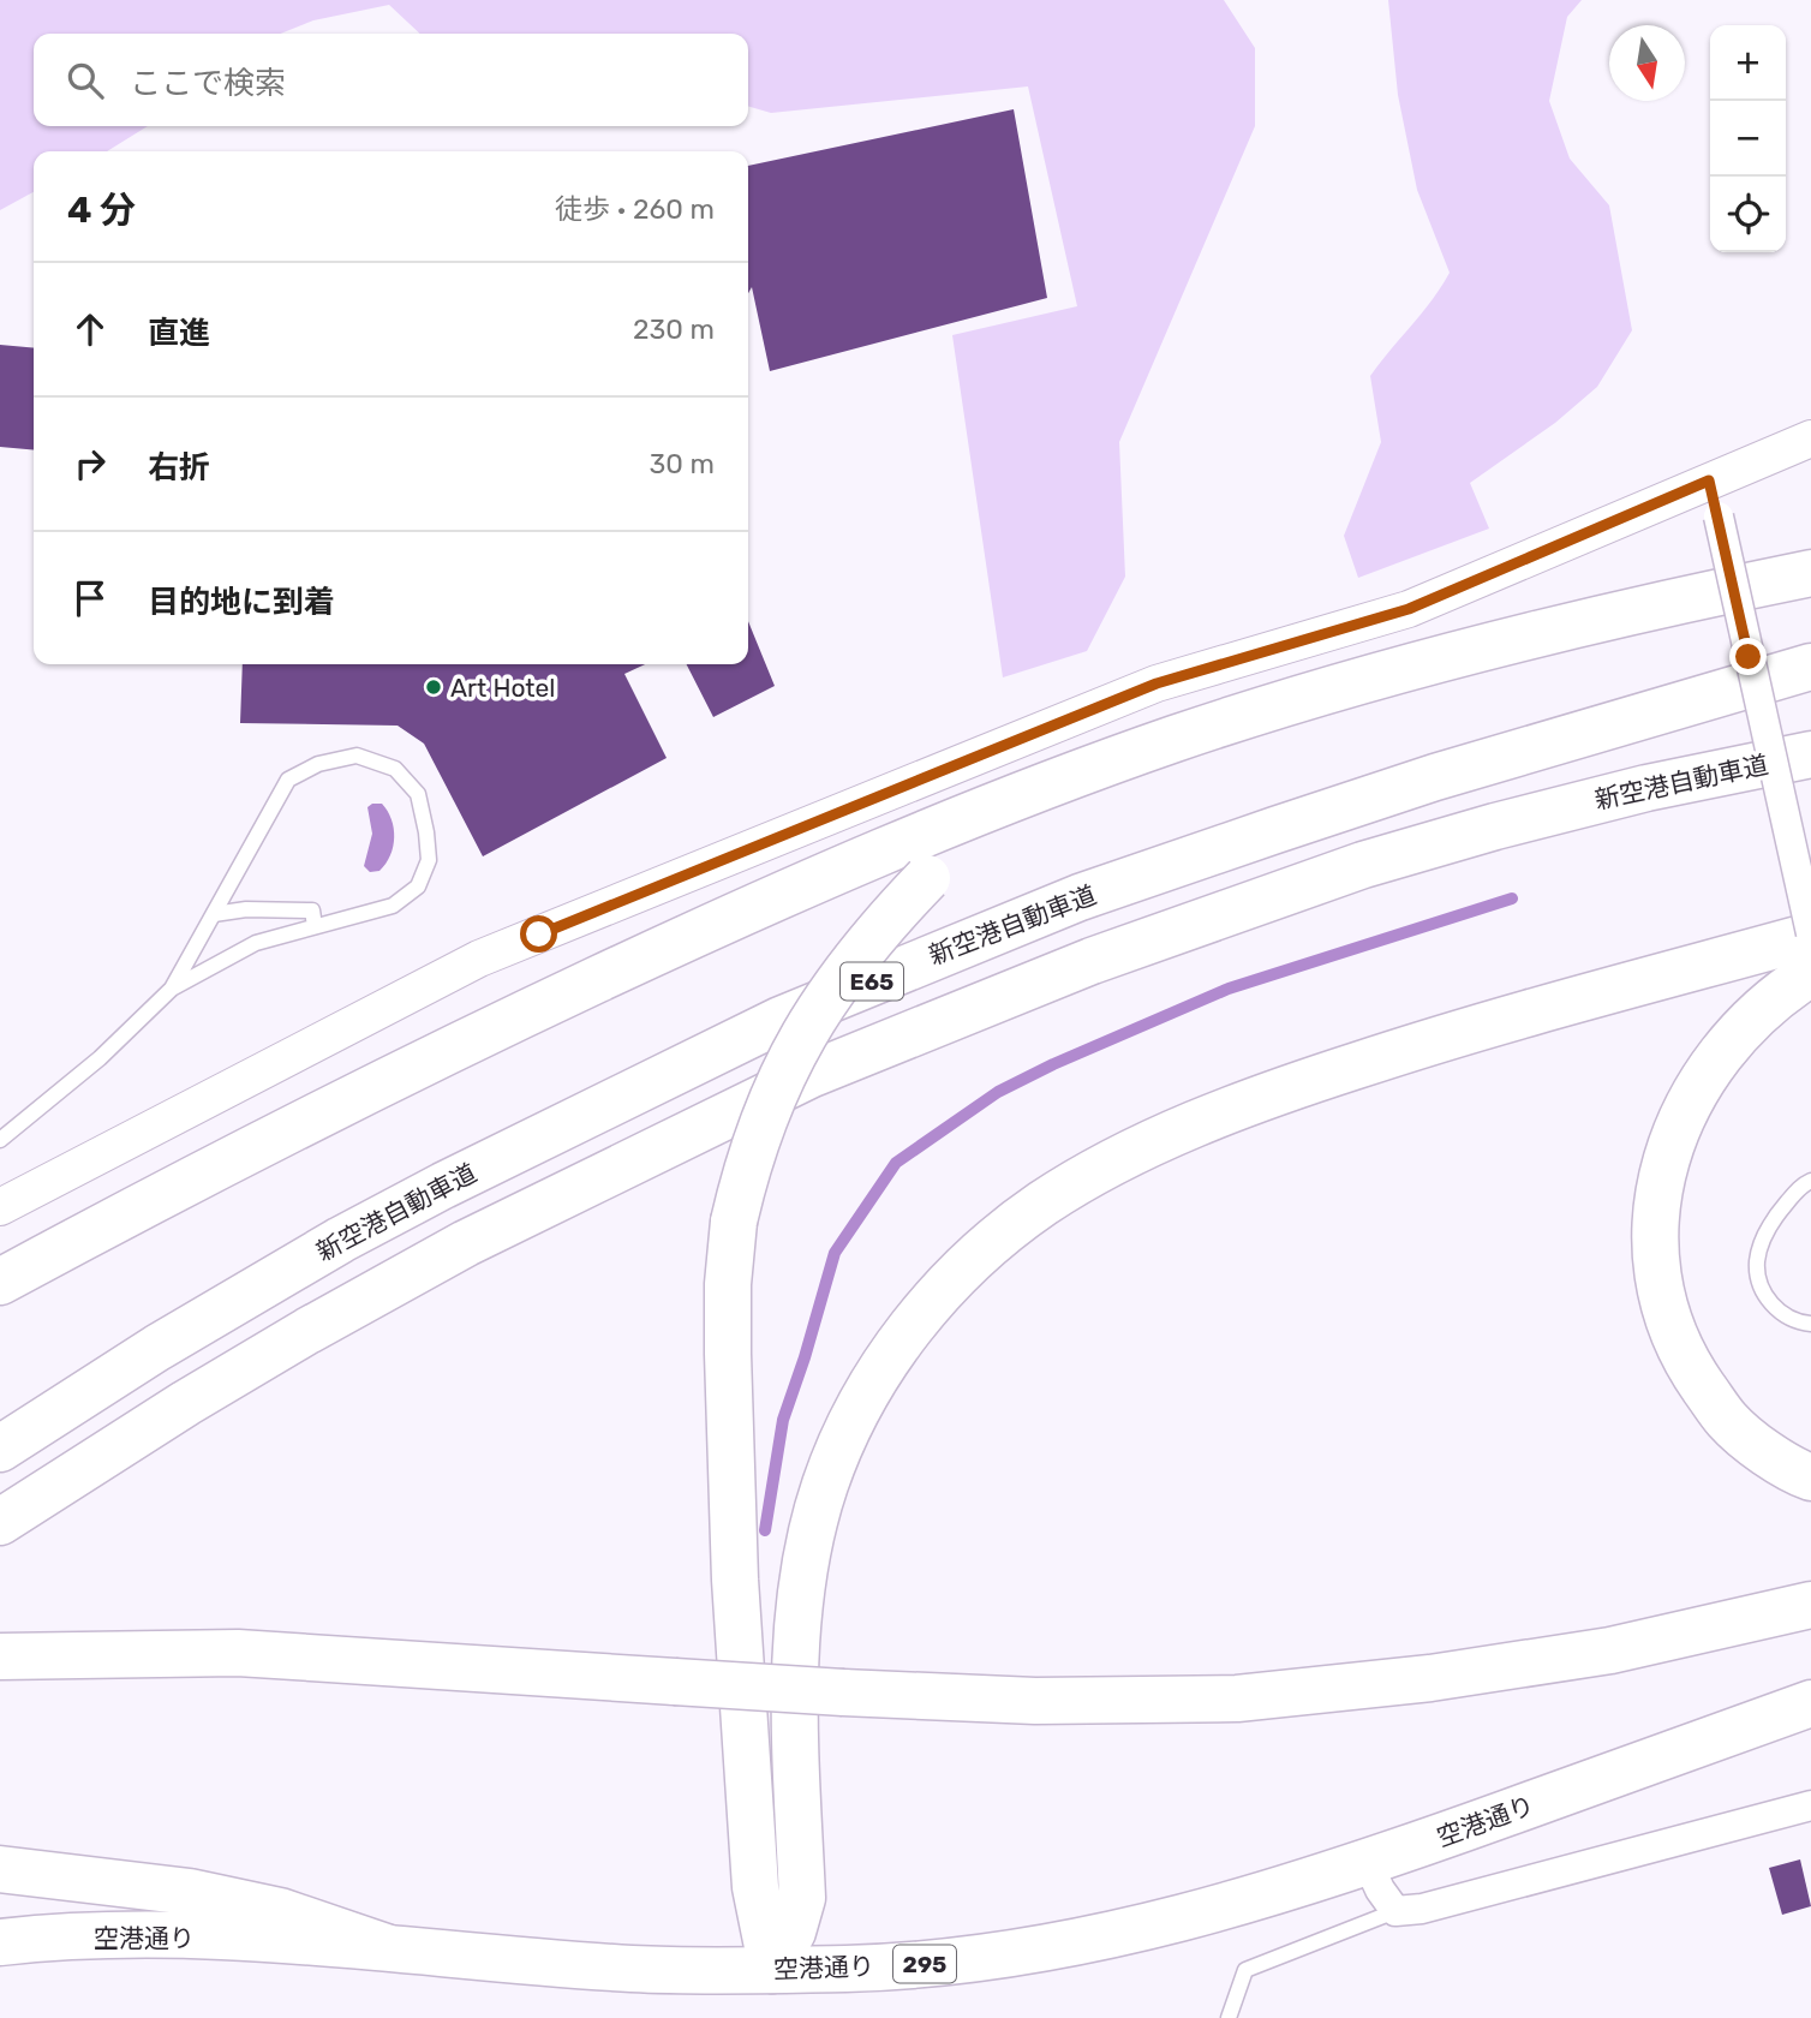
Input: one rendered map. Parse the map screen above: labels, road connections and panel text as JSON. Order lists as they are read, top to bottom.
{
  "streets": {
    "highway": [
      "新空港自動車道",
      "E65",
      "空港通り",
      "295"
    ]
  },
  "places": ["Art Hotel"],
  "north": "bottom",
  "page": {
    "map_buttons": ["+", "−"],
    "search": "ここで検索",
    "heading": ["4 分", "徒歩 · 260 m"],
    "list": [
      ["直進", "230 m"],
      ["右折", "30 m"],
      "目的地に到着"
    ]
  }
}
